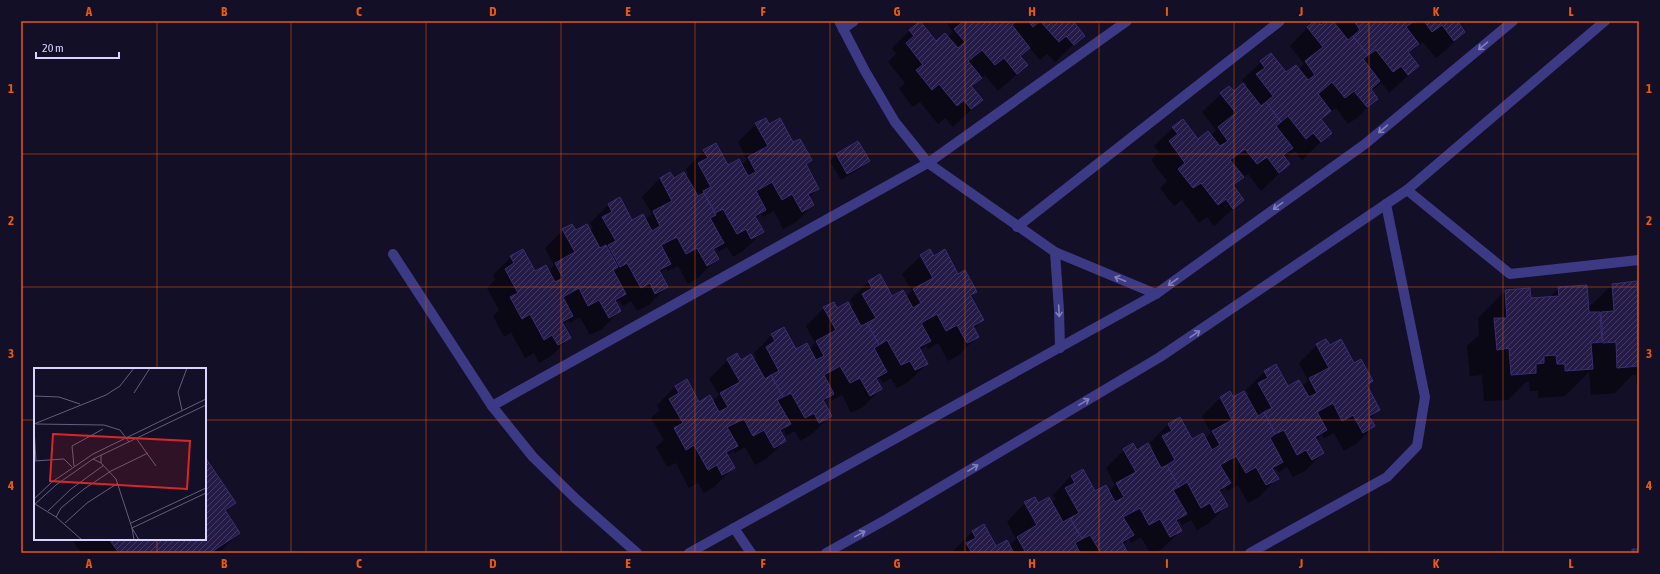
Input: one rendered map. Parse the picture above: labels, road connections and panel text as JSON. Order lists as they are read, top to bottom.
{
  "scale_bar": "20 m",
  "grid": {
    "columns": [
      "A",
      "B",
      "C",
      "D",
      "E",
      "F",
      "G",
      "H",
      "I",
      "J",
      "K",
      "L"
    ],
    "rows": [
      "1",
      "2",
      "3",
      "4"
    ]
  }
}
